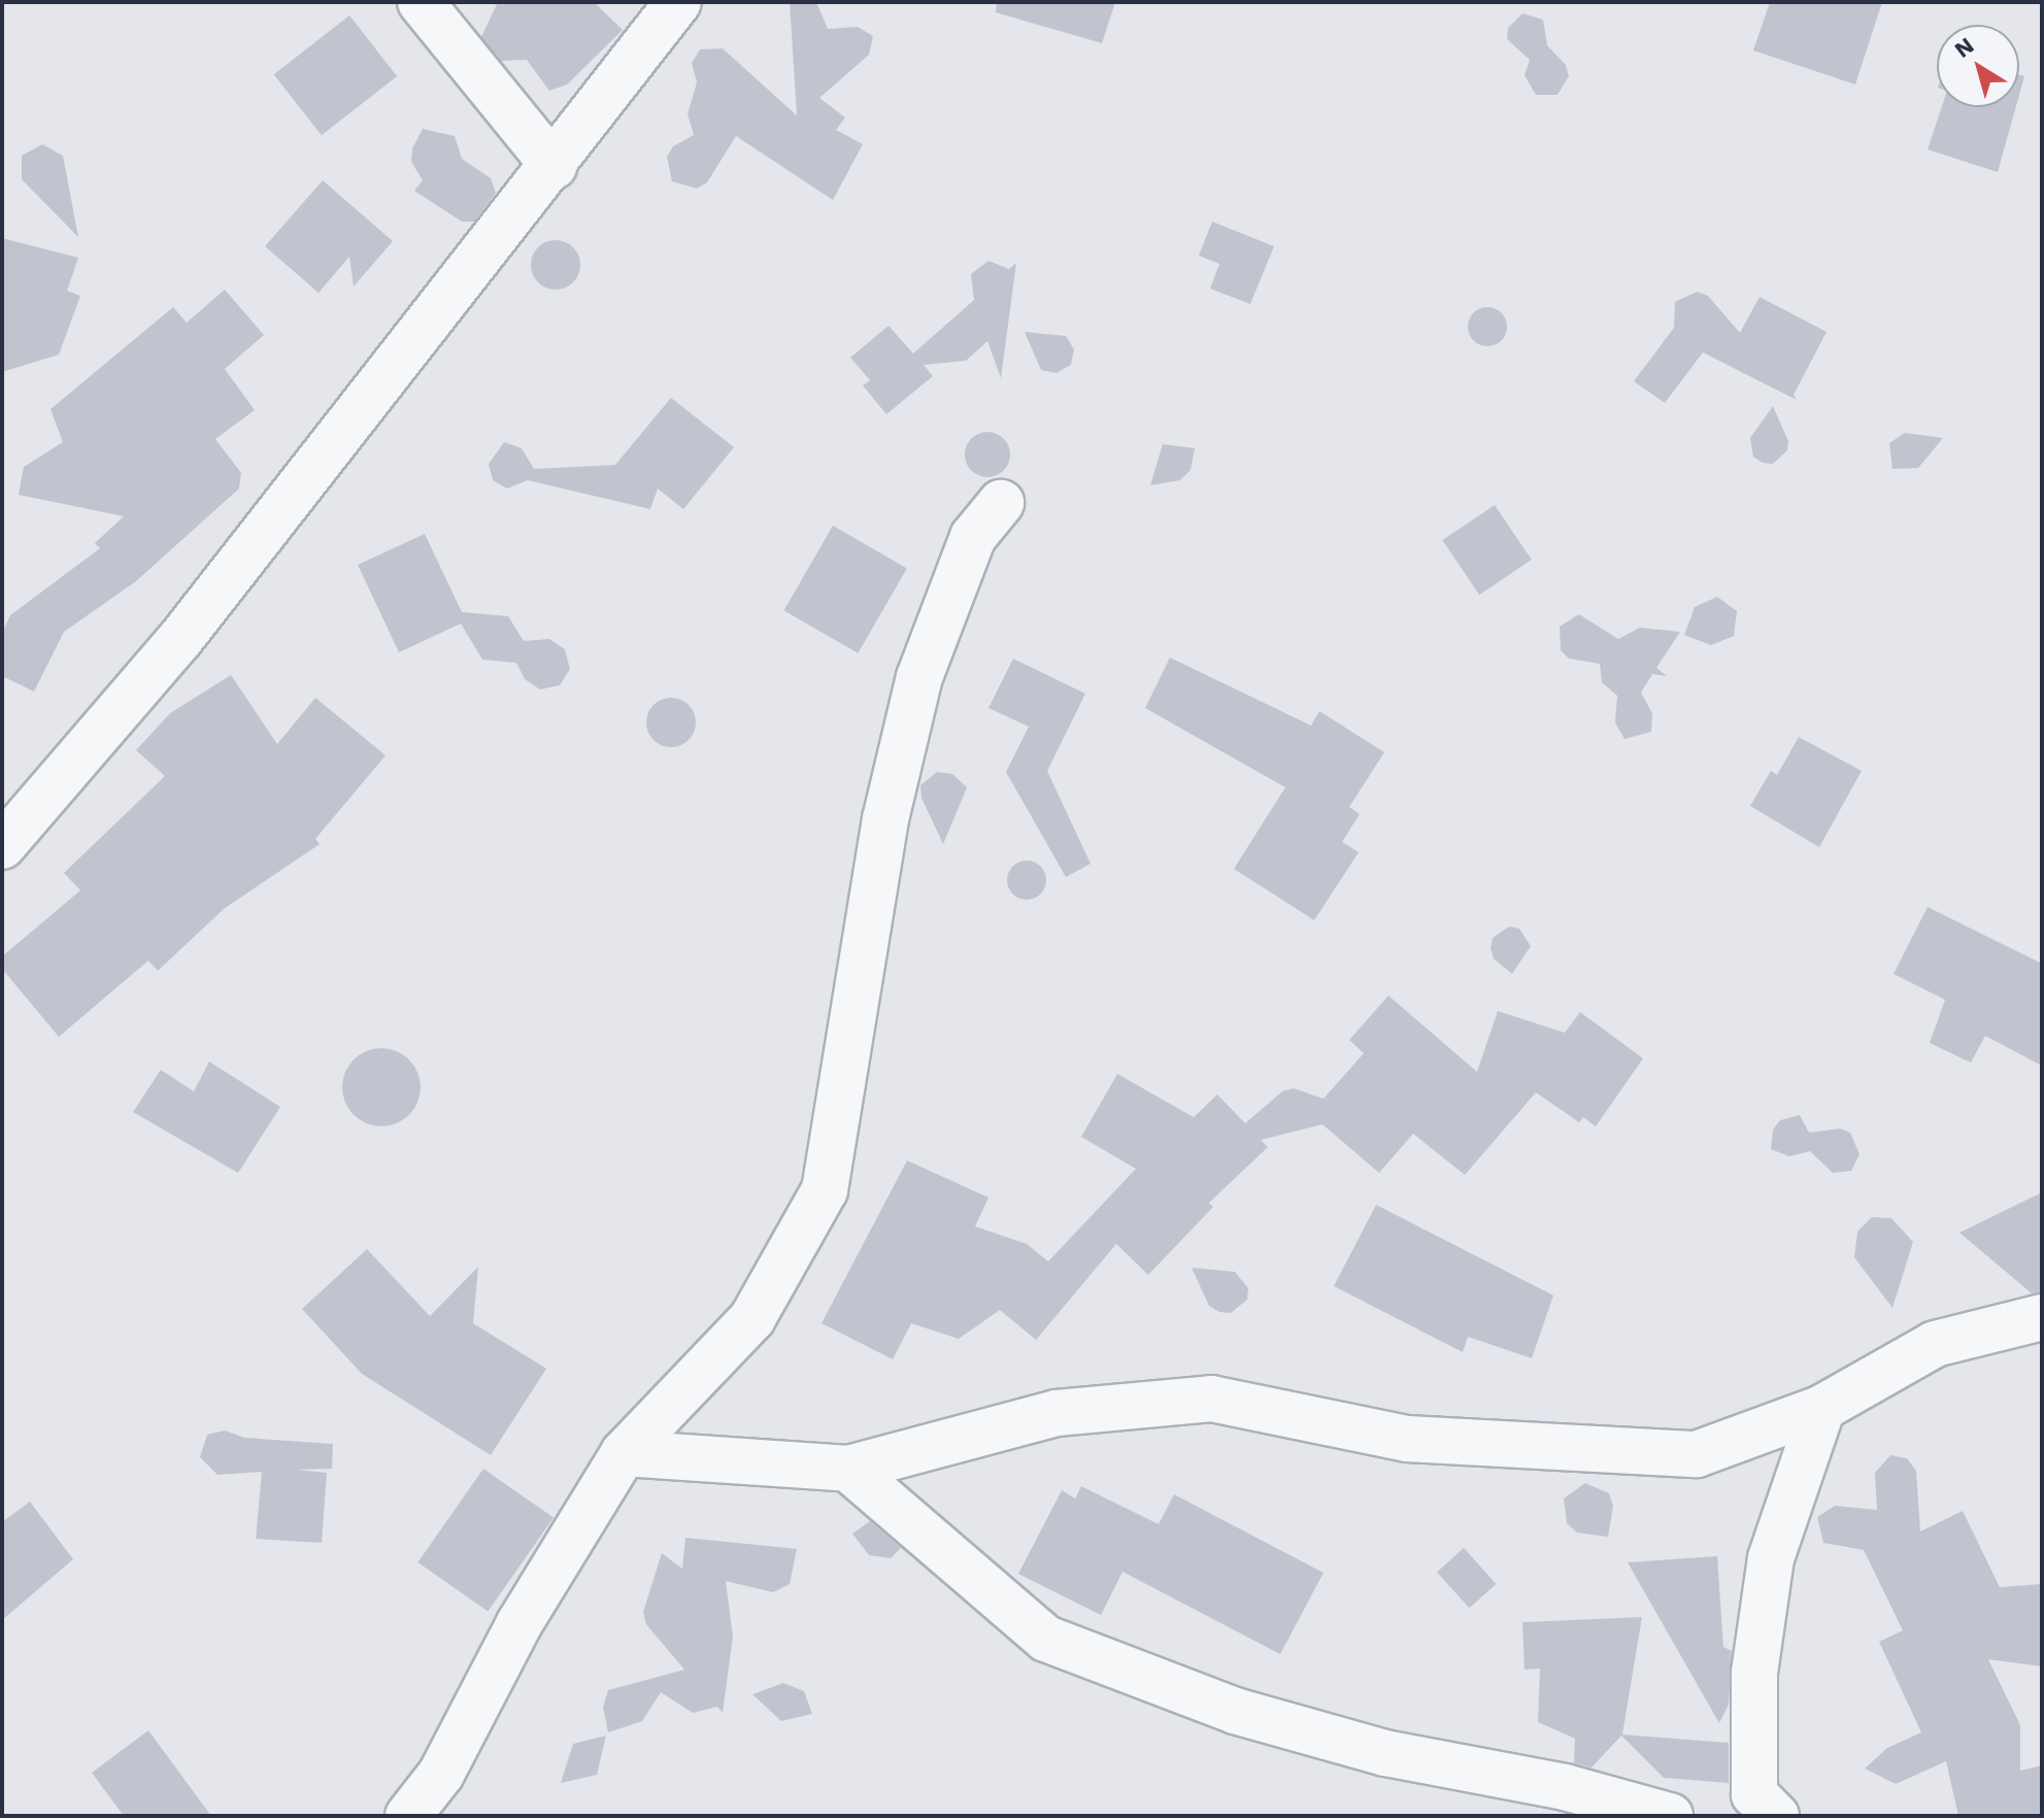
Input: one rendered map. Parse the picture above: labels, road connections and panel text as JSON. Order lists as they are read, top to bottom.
{
  "north": "top left"
}
